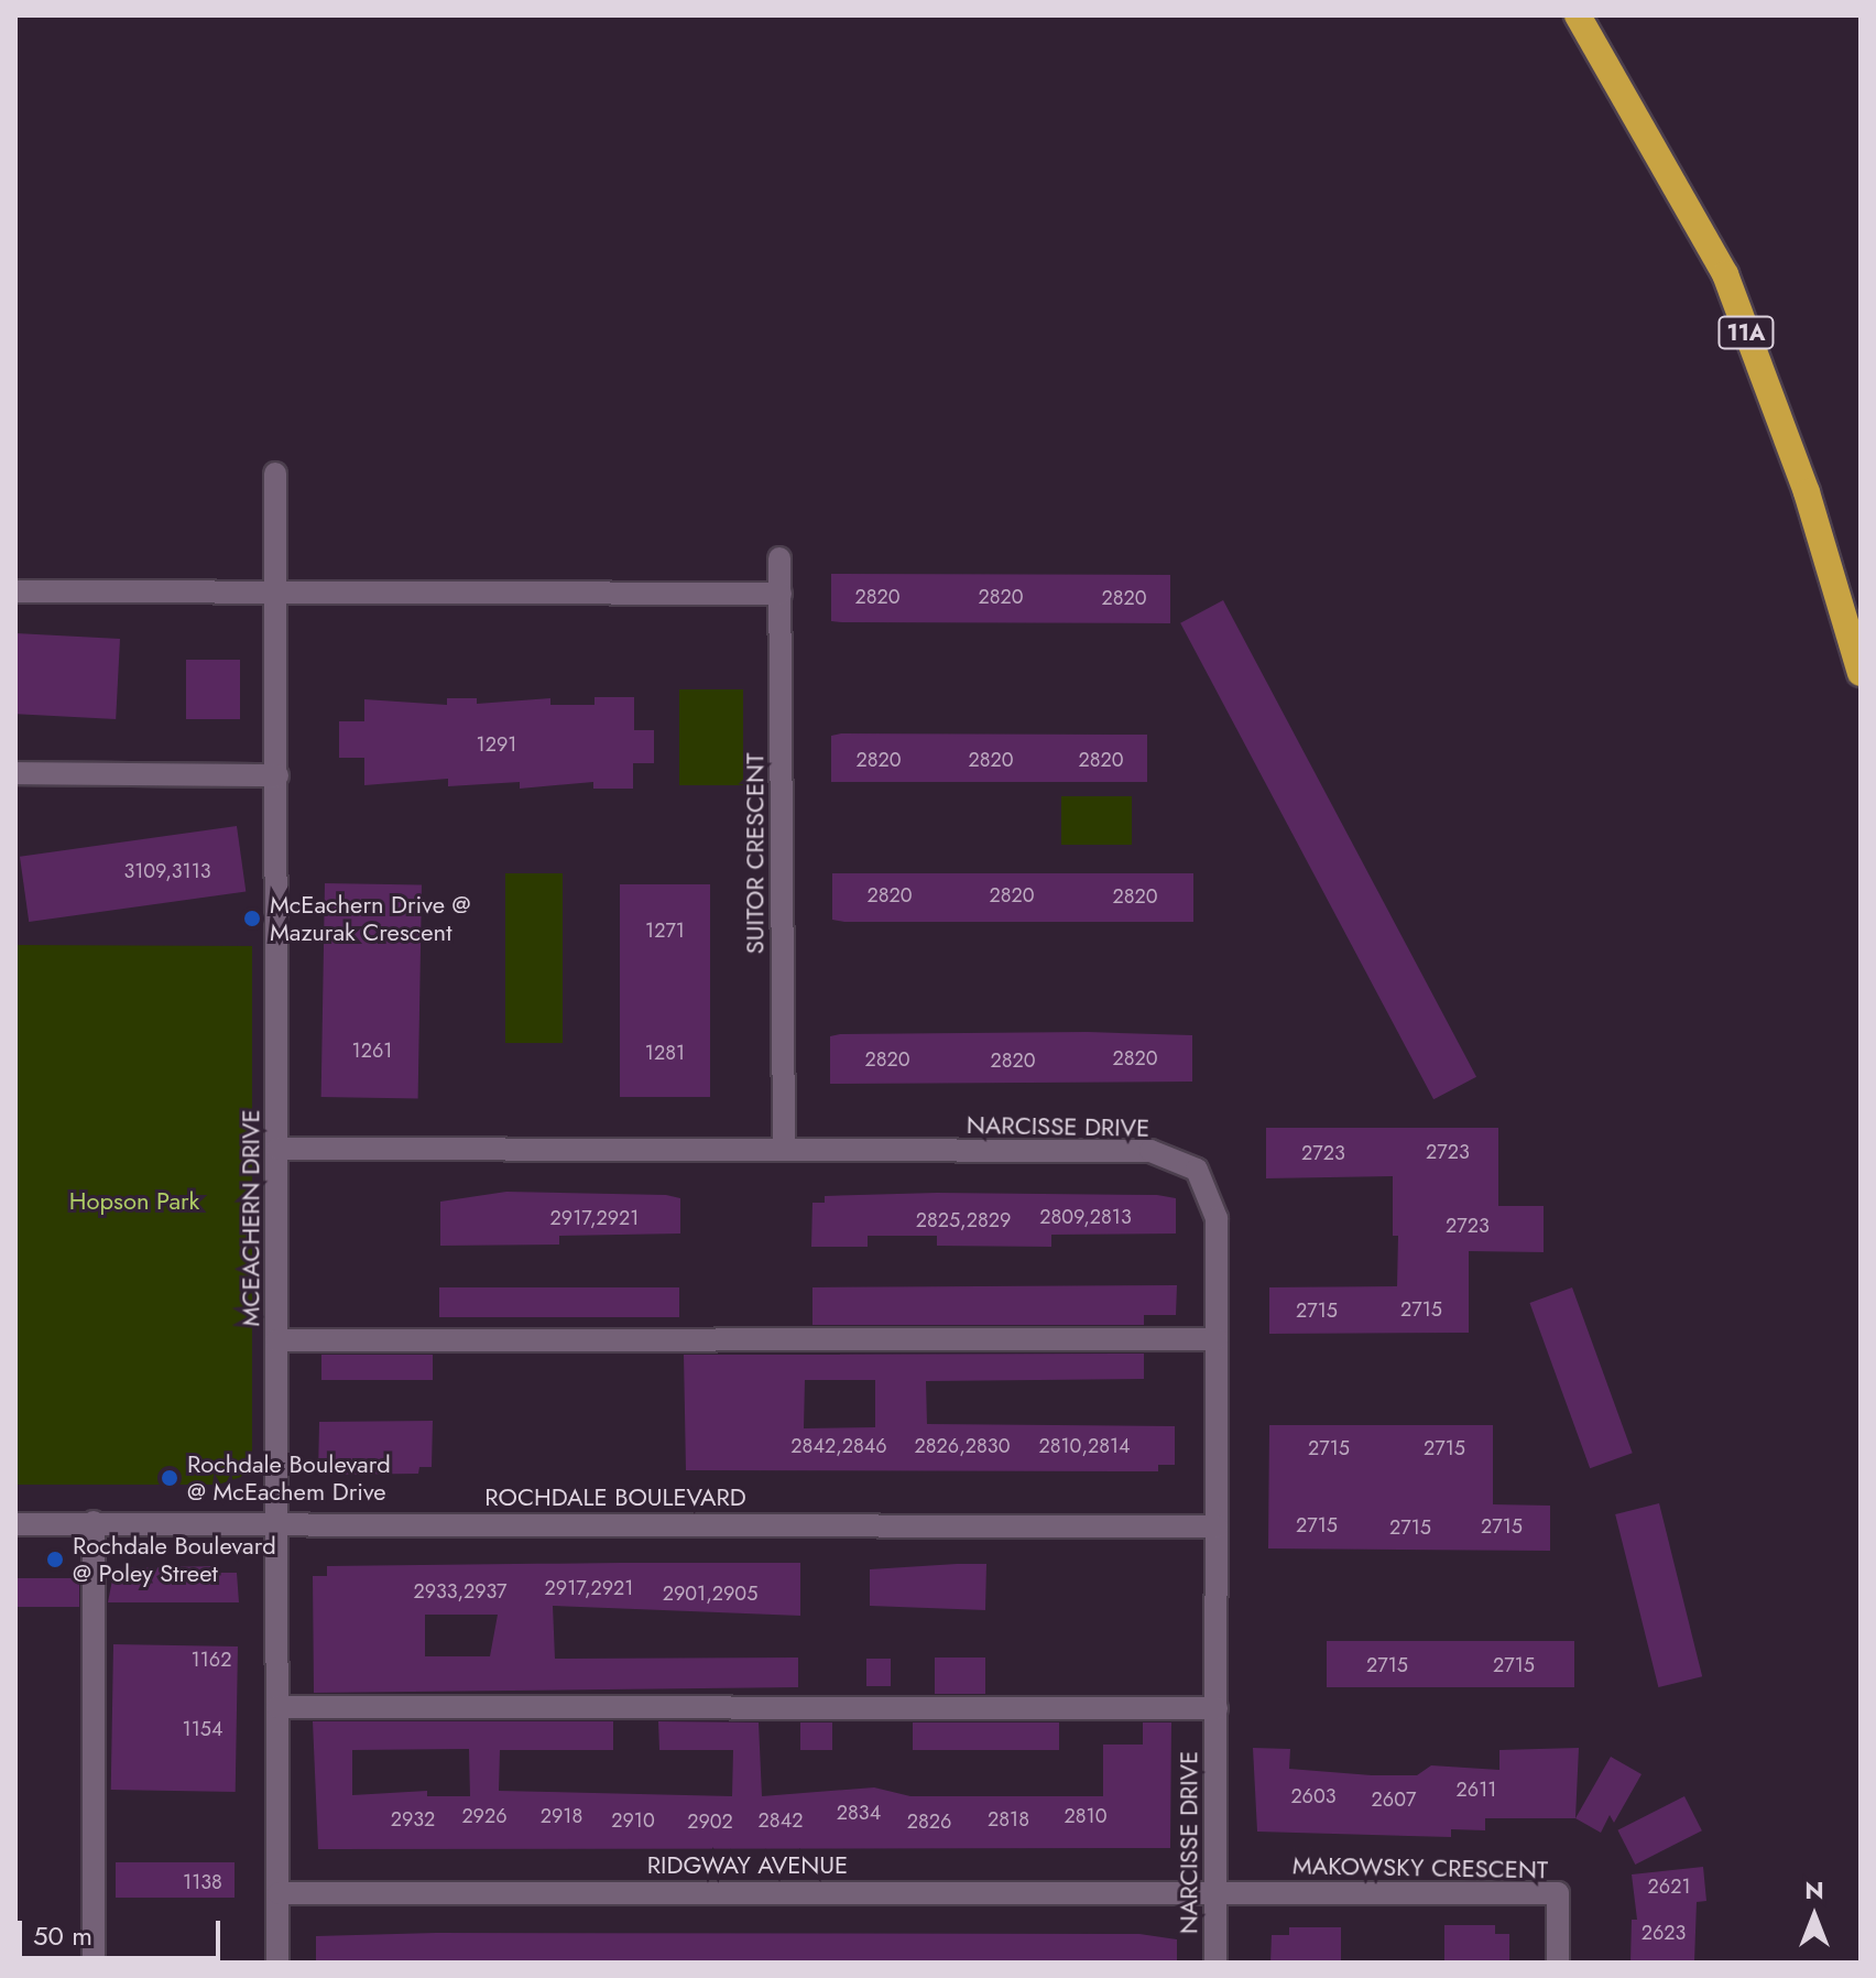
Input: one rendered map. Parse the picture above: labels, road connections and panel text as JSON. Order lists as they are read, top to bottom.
{
  "streets": {
    "highway": ["11A"],
    "street": [
      "SUITOR CRESCENT",
      "NARCISSE DRIVE",
      "MCEACHERN DRIVE",
      "ROCHDALE BOULEVARD",
      "RIDGWAY AVENUE",
      "MAKOWSKY CRESCENT"
    ]
  },
  "crossings": [
    ["SUITOR CRESCENT", "NARCISSE DRIVE"],
    ["NARCISSE DRIVE", "MCEACHERN DRIVE"],
    ["NARCISSE DRIVE", "ROCHDALE BOULEVARD"],
    ["NARCISSE DRIVE", "RIDGWAY AVENUE"],
    ["NARCISSE DRIVE", "MAKOWSKY CRESCENT"],
    ["MCEACHERN DRIVE", "ROCHDALE BOULEVARD"],
    ["MCEACHERN DRIVE", "RIDGWAY AVENUE"],
    ["RIDGWAY AVENUE", "MAKOWSKY CRESCENT"]
  ],
  "parks": ["Hopson Park"],
  "places": ["McEachern Drive @ Mazurak Crescent", "Rochdale Boulevard @ McEachem Drive", "Rochdale Boulevard @ Poley Street"],
  "house_numbers": [
    "2820",
    "2820",
    "2820",
    "1291",
    "2820",
    "2820",
    "2820",
    "3109,3113",
    "2820",
    "2820",
    "2820",
    "1271",
    "1261",
    "1281",
    "2820",
    "2820",
    "2820",
    "2723",
    "2723",
    "2809,2813",
    "2917,2921",
    "2825,2829",
    "2723",
    "2715",
    "2715",
    "2842,2846",
    "2826,2830",
    "2810,2814",
    "2715",
    "2715",
    "2715",
    "2715",
    "2715",
    "2917,2921",
    "2933,2937",
    "2901,2905",
    "1162",
    "2715",
    "2715",
    "1154",
    "2611",
    "2603",
    "2607",
    "2834",
    "2926",
    "2918",
    "2810",
    "2932",
    "2818",
    "2910",
    "2842",
    "2902",
    "2826",
    "1138",
    "2621",
    "2623"
  ],
  "scale_bar": "50 m",
  "north": "top"
}
